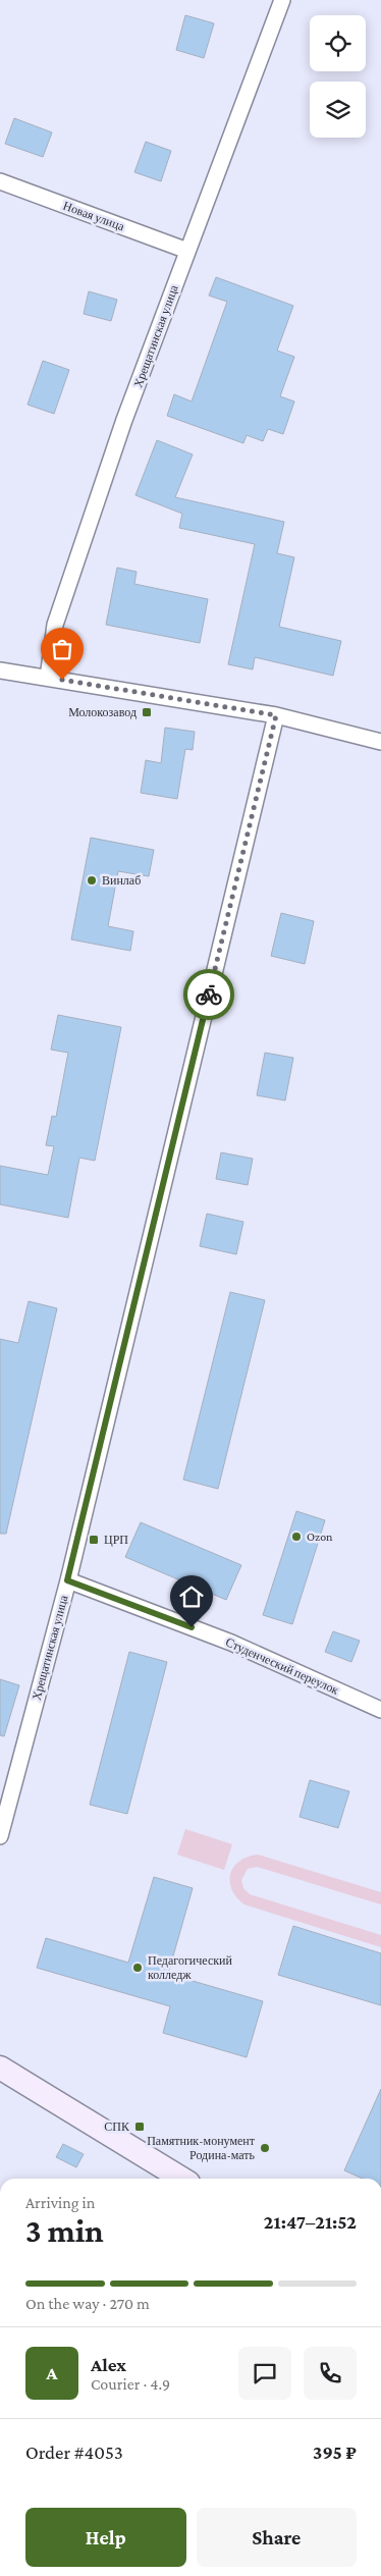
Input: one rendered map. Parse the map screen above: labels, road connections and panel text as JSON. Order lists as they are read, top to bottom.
{
  "streets": {
    "street": ["Новая улица", "Хрещатинская улица", "Студенческий переулок"]
  },
  "crossings": [
    ["Новая улица", "Хрещатинская улица"],
    ["Хрещатинская улица", "Студенческий переулок"]
  ],
  "places": {
    "transit": ["Молокозавод", "ЦРП", "СПК"],
    "other": [
      "Винлаб",
      "Ozon",
      "Педагогический колледж",
      "Памятник-монумент Родина-мать"
    ]
  },
  "page": {
    "heading": ["3 min", "Arriving in", "21:47–21:52"],
    "panel": [
      "Alex",
      "Courier · 4.9",
      "Order #4053",
      "395 ₽"
    ],
    "bar": "On the way · 270 m",
    "round": "A",
    "buttons": ["Help", "Share"]
  }
}
